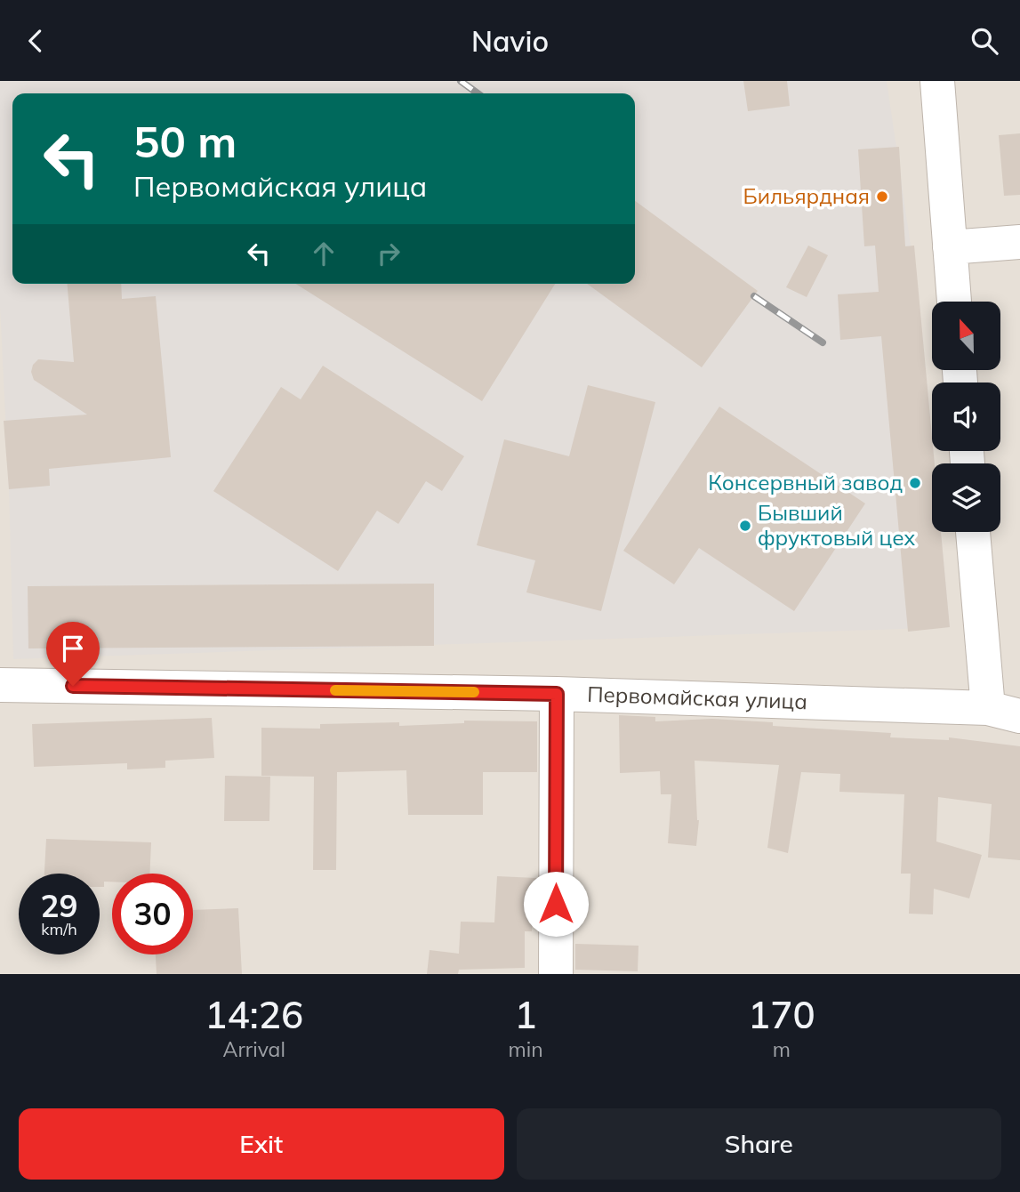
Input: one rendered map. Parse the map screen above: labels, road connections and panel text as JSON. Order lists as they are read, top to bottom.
{
  "streets": {
    "street": ["Первомайская улица"]
  },
  "places": ["Бильярдная", "Консервный завод", "Бывший фруктовый цех"],
  "north": "top",
  "page": {
    "header": "Navio",
    "turn": ["50 m", "Первомайская улица"],
    "speed": "29 km/h",
    "limit": "30",
    "eta": [
      "14:26",
      "Arrival",
      "1",
      "min",
      "170",
      "m"
    ],
    "buttons": ["Exit", "Share"]
  }
}
